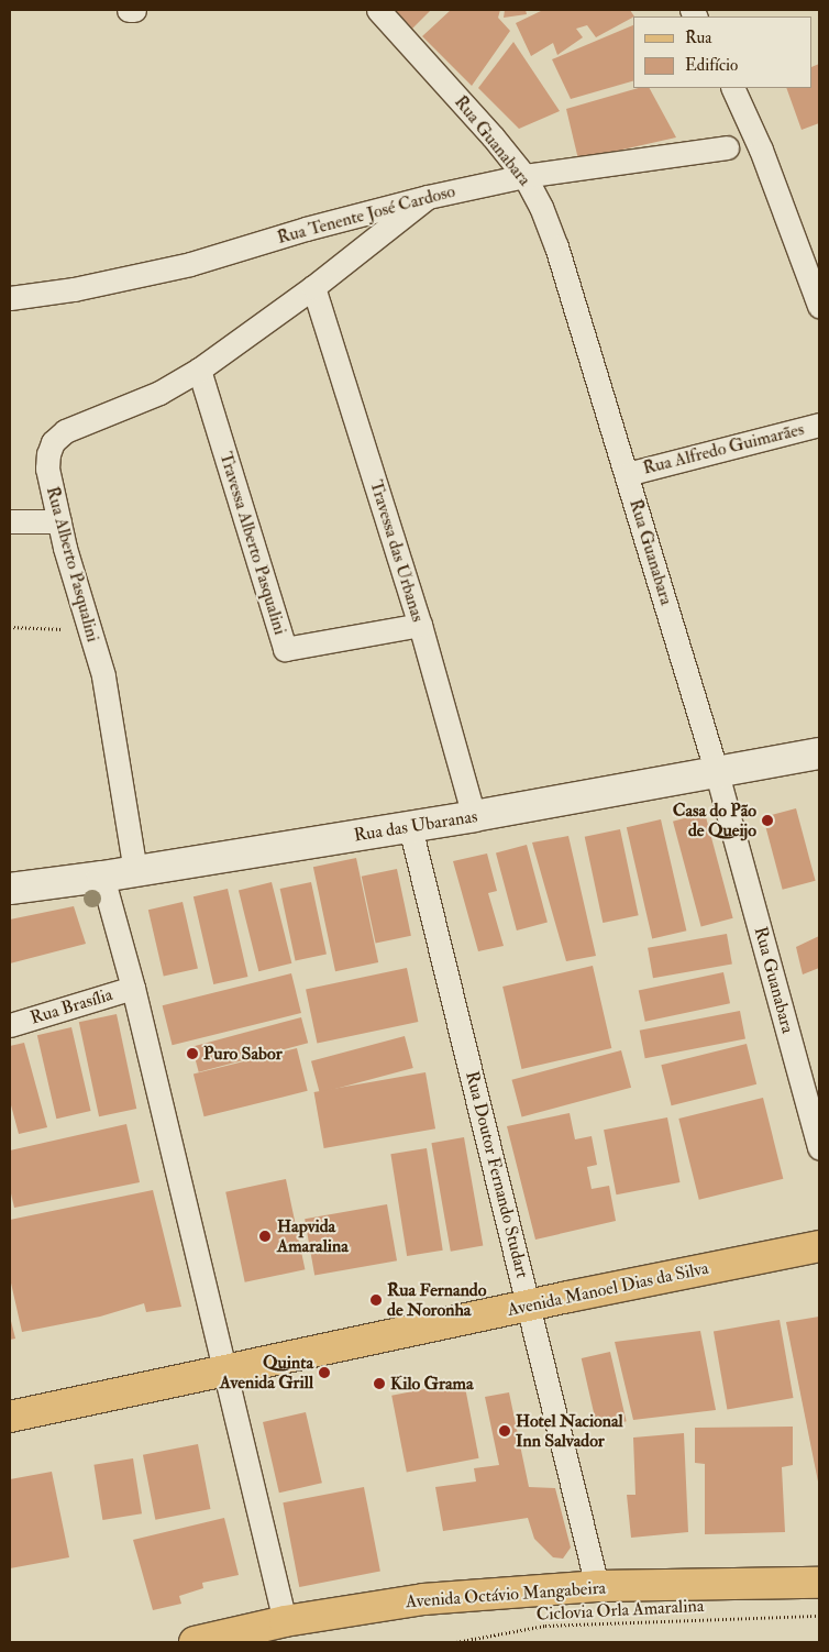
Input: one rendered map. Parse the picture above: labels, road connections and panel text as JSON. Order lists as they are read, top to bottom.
{
  "streets": {
    "main road": ["Avenida Manoel Dias da Silva", "Avenida Octávio Mangabeira"],
    "street": [
      "Rua Guanabara",
      "Rua Tenente José Cardoso",
      "Rua Alfredo Guimarães",
      "Travessa Alberto Pasqualini",
      "Travessa das Urbanas",
      "Rua Alberto Pasqualini",
      "Rua das Ubaranas",
      "Rua Brasília",
      "Rua Doutor Fernando Studart"
    ],
    "path": ["Ciclovia Orla Amaralina"]
  },
  "crossings": [
    ["Rua Guanabara", "Rua Tenente José Cardoso"],
    ["Rua Guanabara", "Rua Alfredo Guimarães"],
    ["Rua Guanabara", "Rua das Ubaranas"],
    ["Rua Tenente José Cardoso", "Rua Alberto Pasqualini"],
    ["Travessa Alberto Pasqualini", "Travessa das Urbanas"],
    ["Travessa Alberto Pasqualini", "Rua Alberto Pasqualini"],
    ["Travessa das Urbanas", "Rua Alberto Pasqualini"],
    ["Travessa das Urbanas", "Rua das Ubaranas"],
    ["Rua Alberto Pasqualini", "Rua das Ubaranas"],
    ["Rua das Ubaranas", "Rua Doutor Fernando Studart"],
    ["Rua Doutor Fernando Studart", "Avenida Manoel Dias da Silva"],
    ["Rua Doutor Fernando Studart", "Avenida Octávio Mangabeira"]
  ],
  "places": [
    "Casa do Pão de Queijo",
    "Puro Sabor",
    "Hapvida Amaralina",
    "Rua Fernando de Noronha",
    "Quinta Avenida Grill",
    "Kilo Grama",
    "Hotel Nacional Inn Salvador"
  ],
  "legend": ["Rua", "Edifício"]
}
